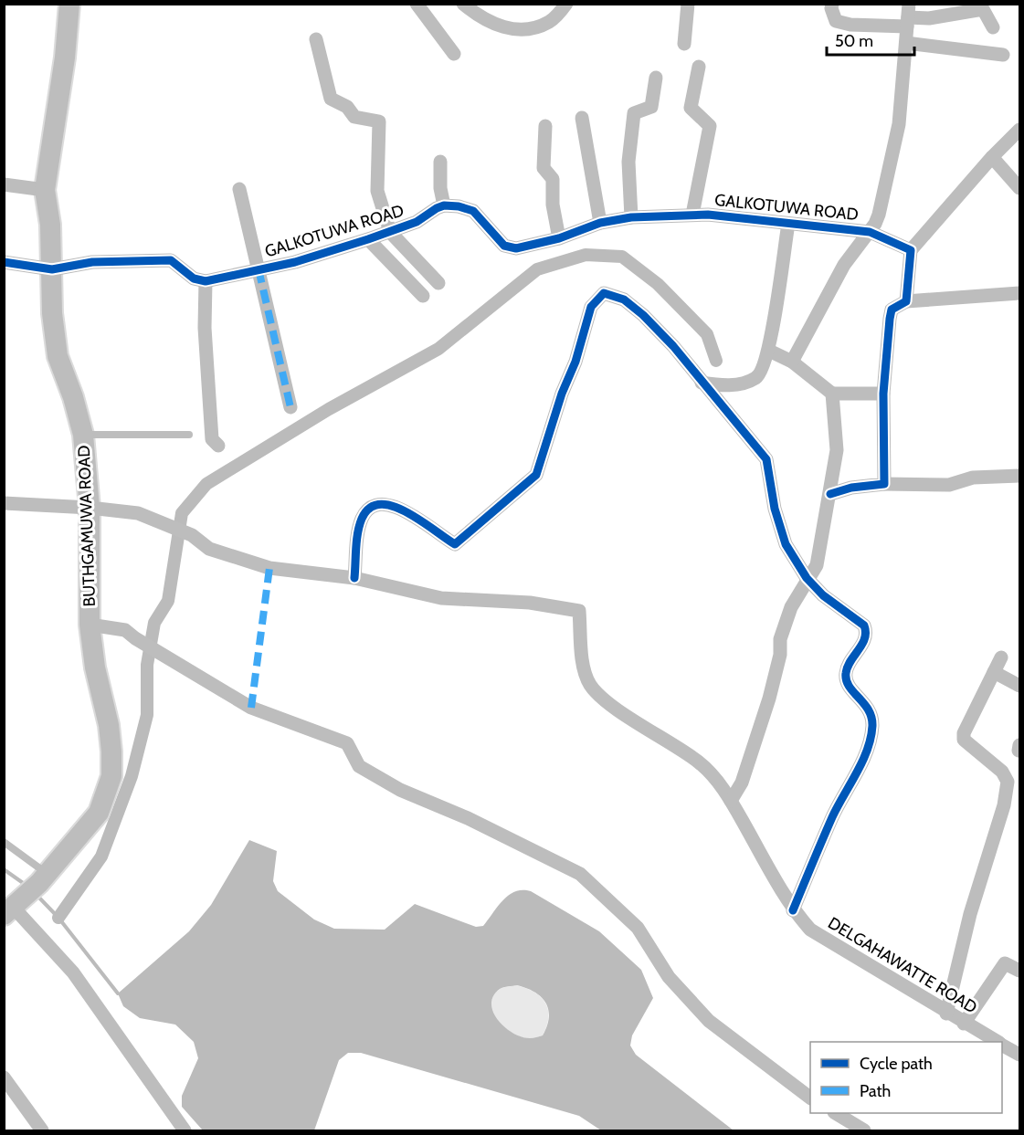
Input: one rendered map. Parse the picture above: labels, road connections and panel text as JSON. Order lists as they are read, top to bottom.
{
  "streets": {
    "main road": ["BUTHGAMUWA ROAD"],
    "street": ["GALKOTUWA ROAD", "DELGAHAWATTE ROAD"]
  },
  "crossings": [
    ["BUTHGAMUWA ROAD", "DELGAHAWATTE ROAD"]
  ],
  "legend": ["Cycle path", "Path"],
  "scale_bar": "50 m"
}
